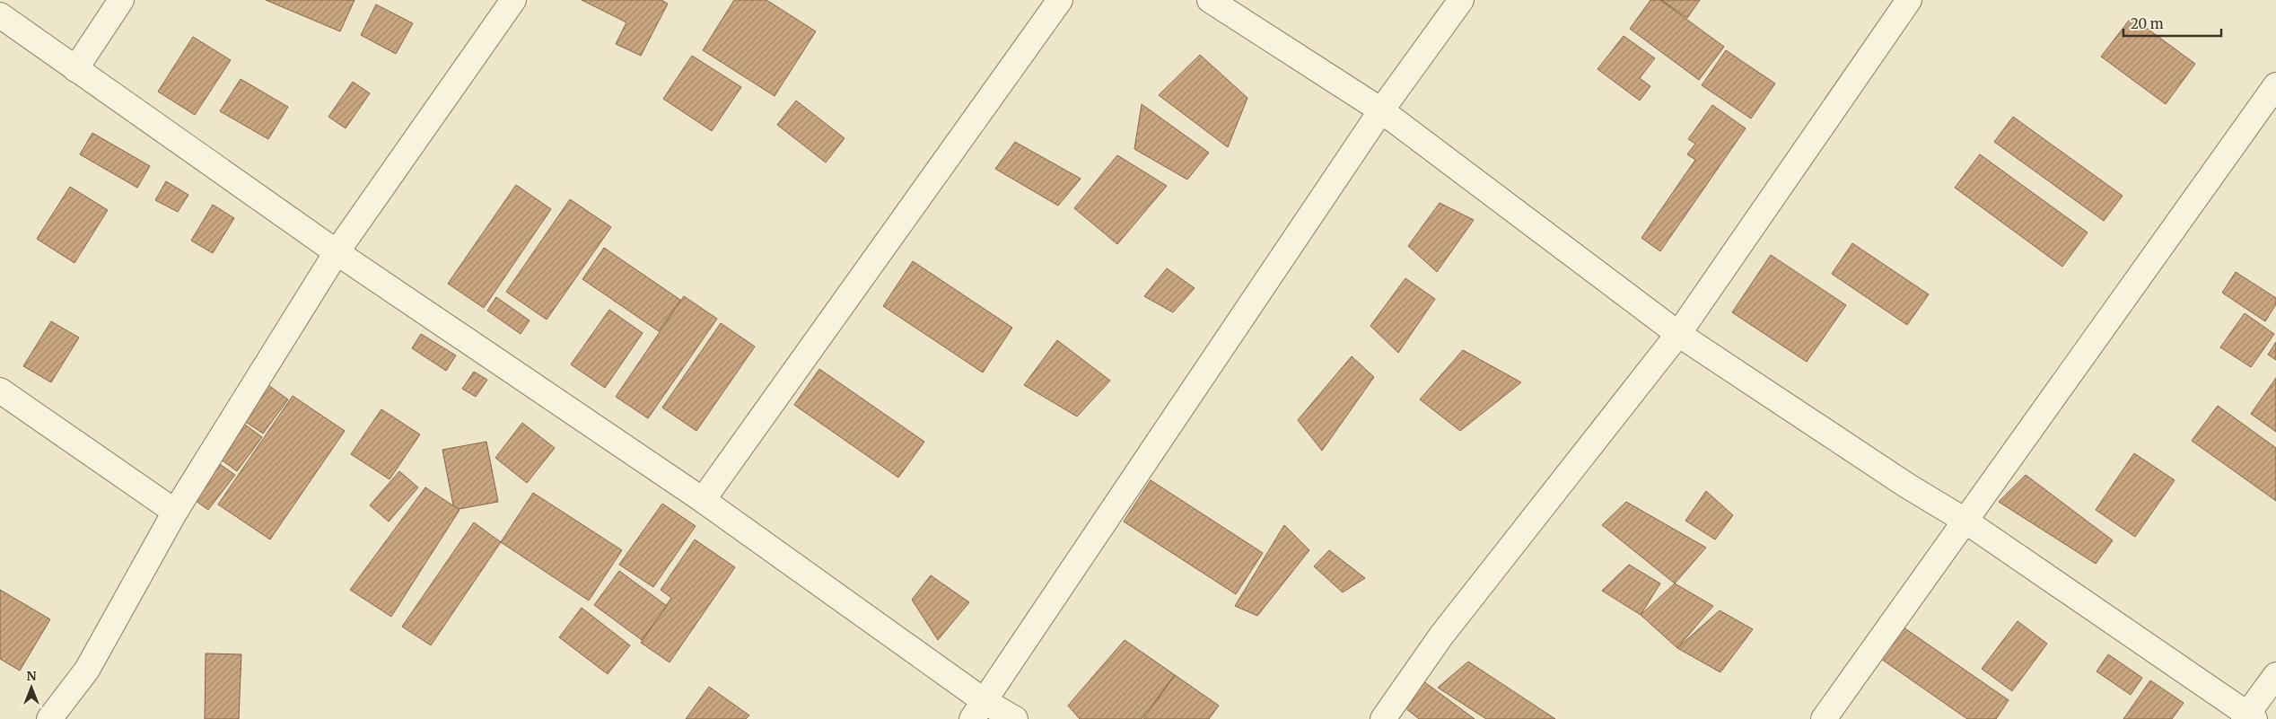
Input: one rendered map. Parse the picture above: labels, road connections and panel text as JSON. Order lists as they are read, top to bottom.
{
  "scale_bar": "20 m",
  "north": "top"
}
